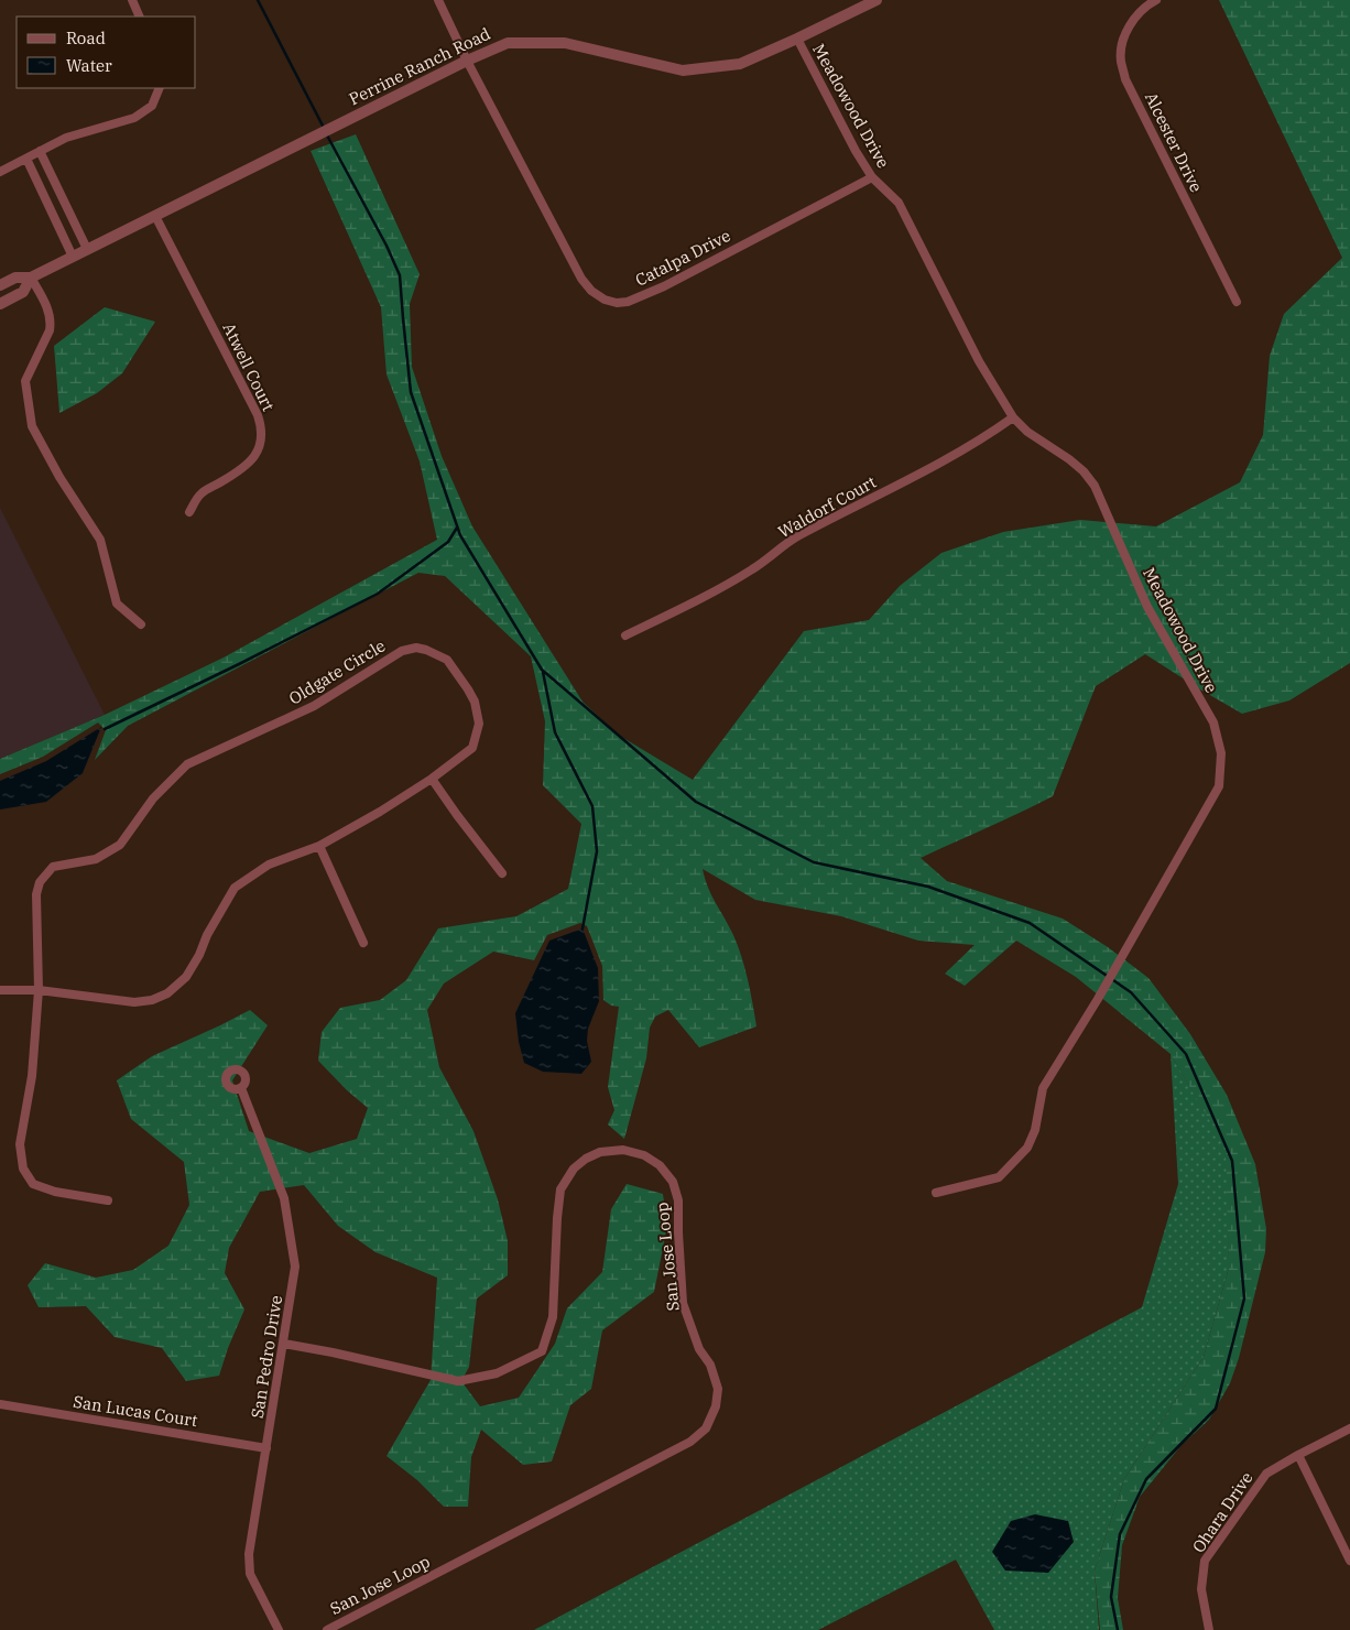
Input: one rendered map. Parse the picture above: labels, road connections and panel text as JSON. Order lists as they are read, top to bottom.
{
  "streets": {
    "street": [
      "Perrine Ranch Road",
      "Meadowood Drive",
      "Alcester Drive",
      "Catalpa Drive",
      "Atwell Court",
      "Waldorf Court",
      "Oldgate Circle",
      "San Jose Loop",
      "San Pedro Drive",
      "San Lucas Court",
      "Ohara Drive"
    ]
  },
  "crossings": [
    ["Perrine Ranch Road", "Meadowood Drive"],
    ["Perrine Ranch Road", "Catalpa Drive"],
    ["Perrine Ranch Road", "Atwell Court"],
    ["Meadowood Drive", "Catalpa Drive"],
    ["Meadowood Drive", "Waldorf Court"],
    ["San Jose Loop", "San Pedro Drive"],
    ["San Pedro Drive", "San Lucas Court"]
  ],
  "legend": ["Road", "Water"]
}
